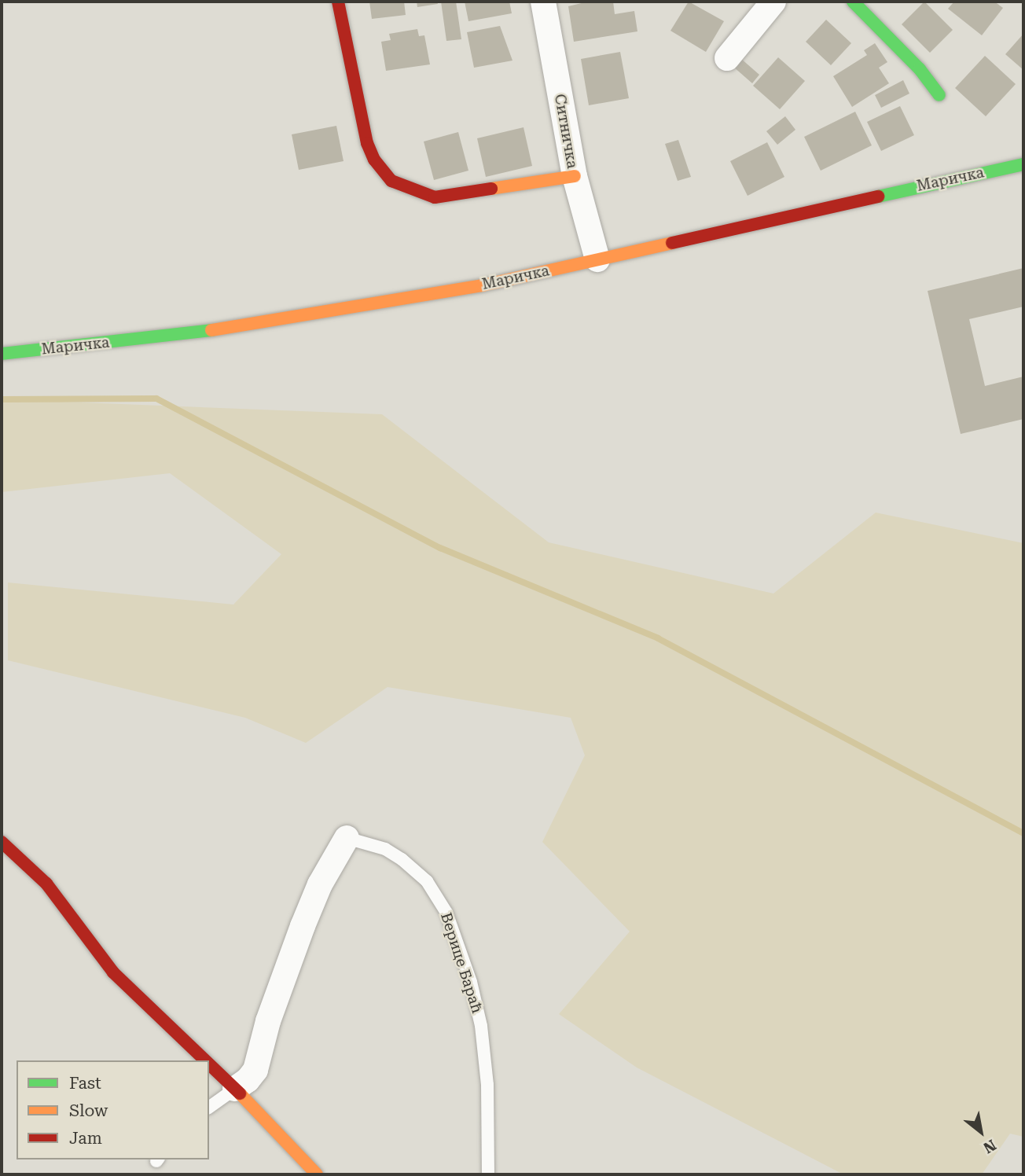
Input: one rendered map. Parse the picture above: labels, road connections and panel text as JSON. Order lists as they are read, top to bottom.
{
  "streets": {
    "street": ["Ситничка", "Маричка"],
    "lane": ["Верице Бараћ"]
  },
  "crossings": [
    ["Ситничка", "Маричка"]
  ],
  "legend": ["Fast", "Slow", "Jam"],
  "north": "bottom right"
}
